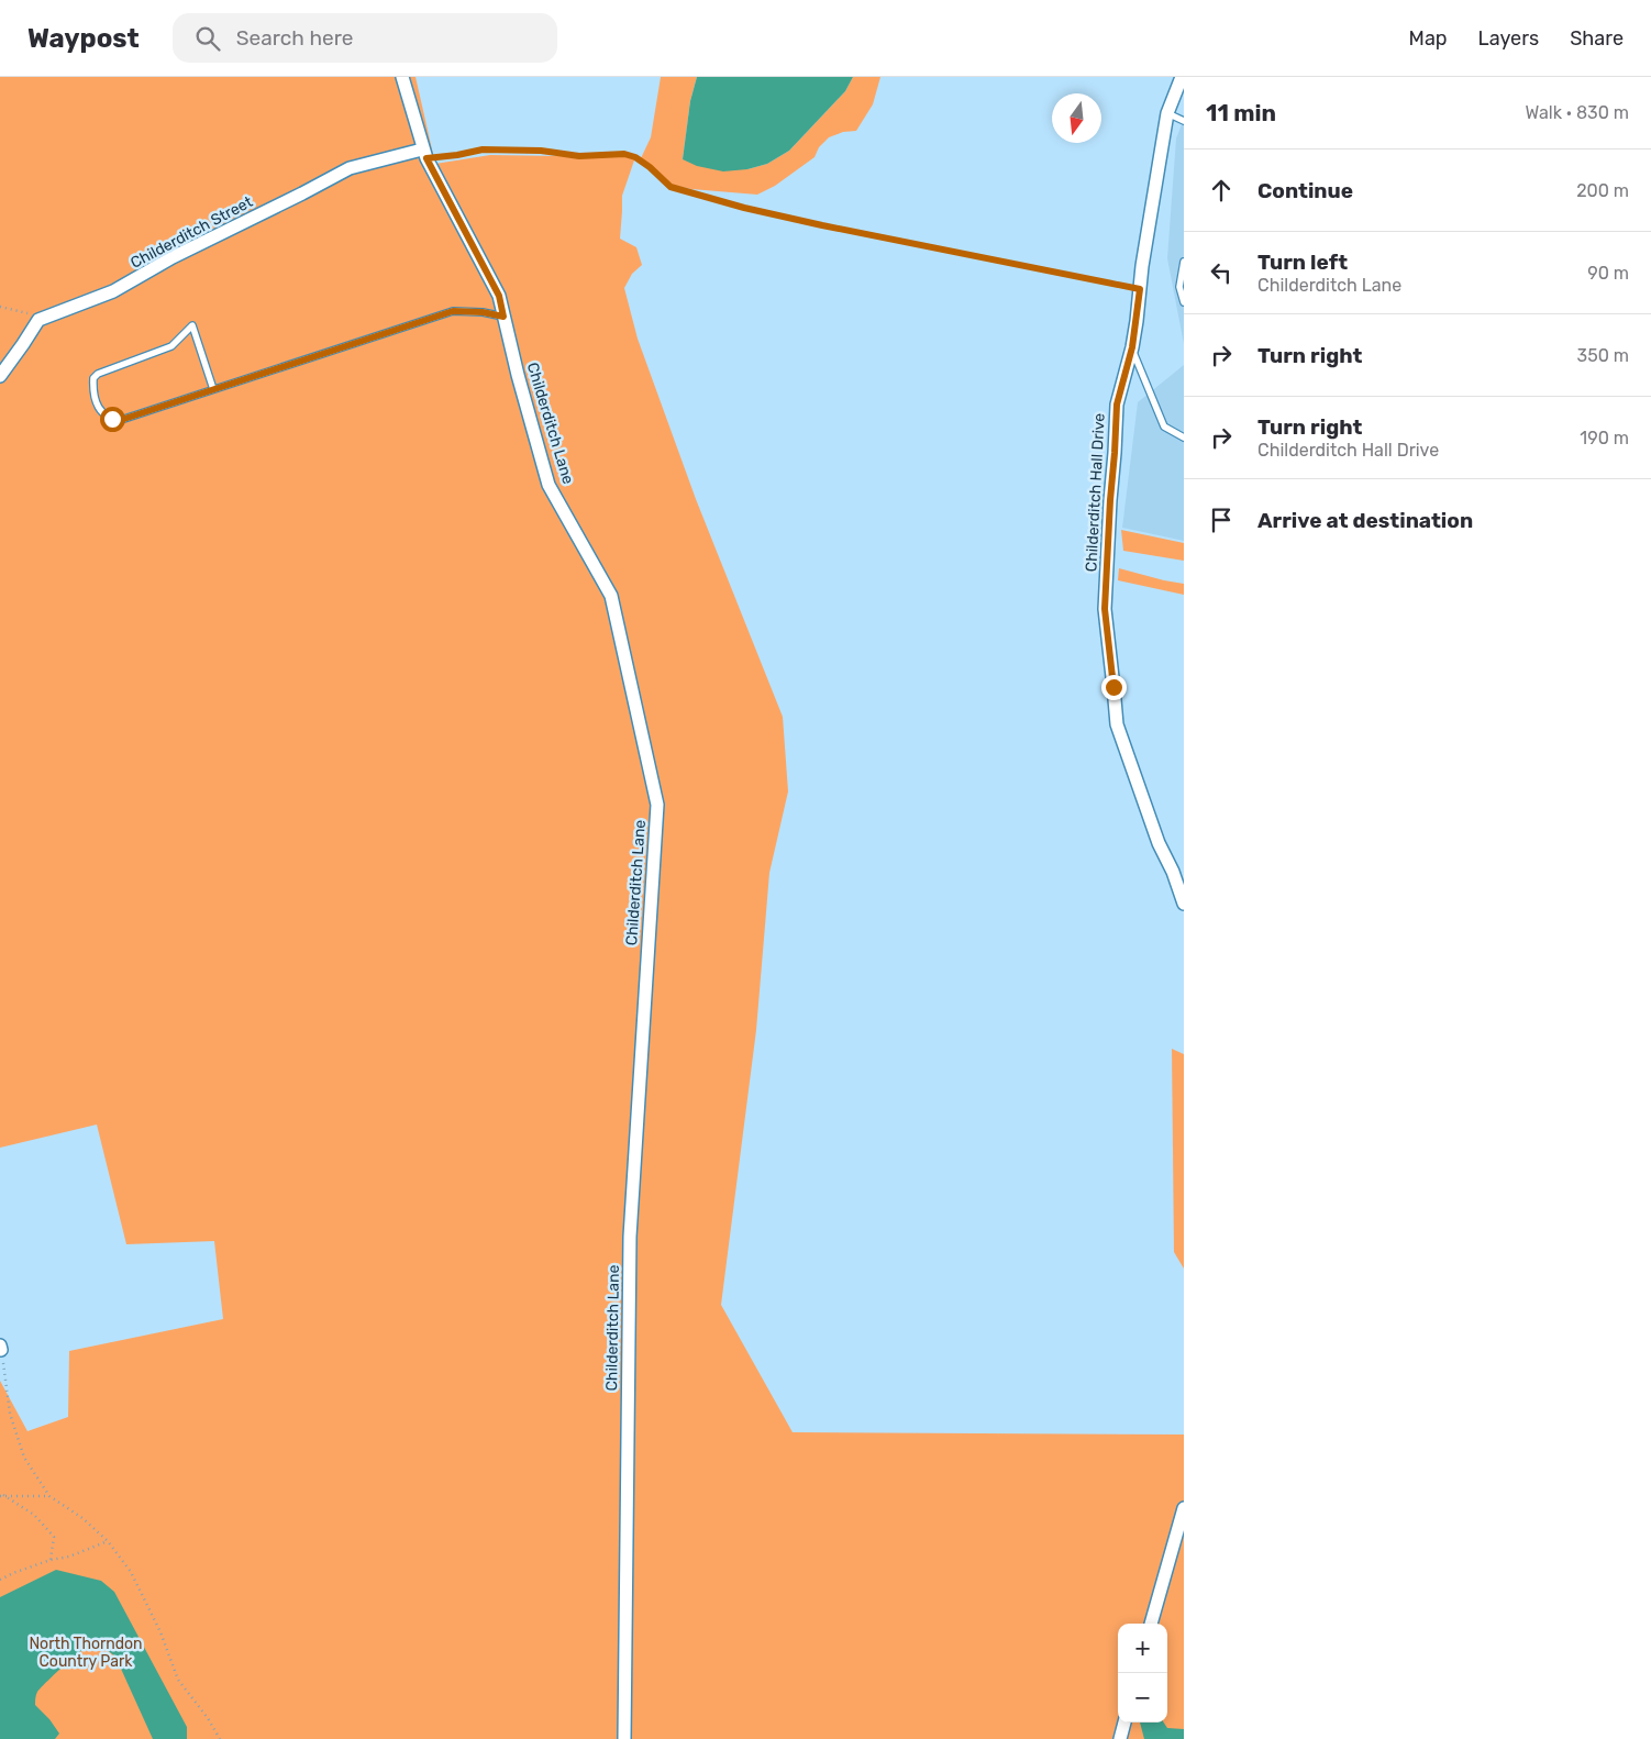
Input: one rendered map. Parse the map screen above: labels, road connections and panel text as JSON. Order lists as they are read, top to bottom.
{
  "streets": {
    "street": ["Childerditch Street", "Childerditch Lane", "Childerditch Hall Drive"]
  },
  "crossings": [
    ["Childerditch Street", "Childerditch Lane"]
  ],
  "parks": ["North Thorndon Country Park"],
  "north": "bottom",
  "page": {
    "header": "Waypost",
    "search": "Search here",
    "nav": ["Map", "Layers", "Share"],
    "heading": ["11 min", "Walk · 830 m"],
    "list": [
      ["Continue", "200 m"],
      ["Turn left", "Childerditch Lane", "90 m"],
      ["Turn right", "350 m"],
      ["Turn right", "Childerditch Hall Drive", "190 m"],
      "Arrive at destination"
    ],
    "map_buttons": ["+", "−"]
  }
}
